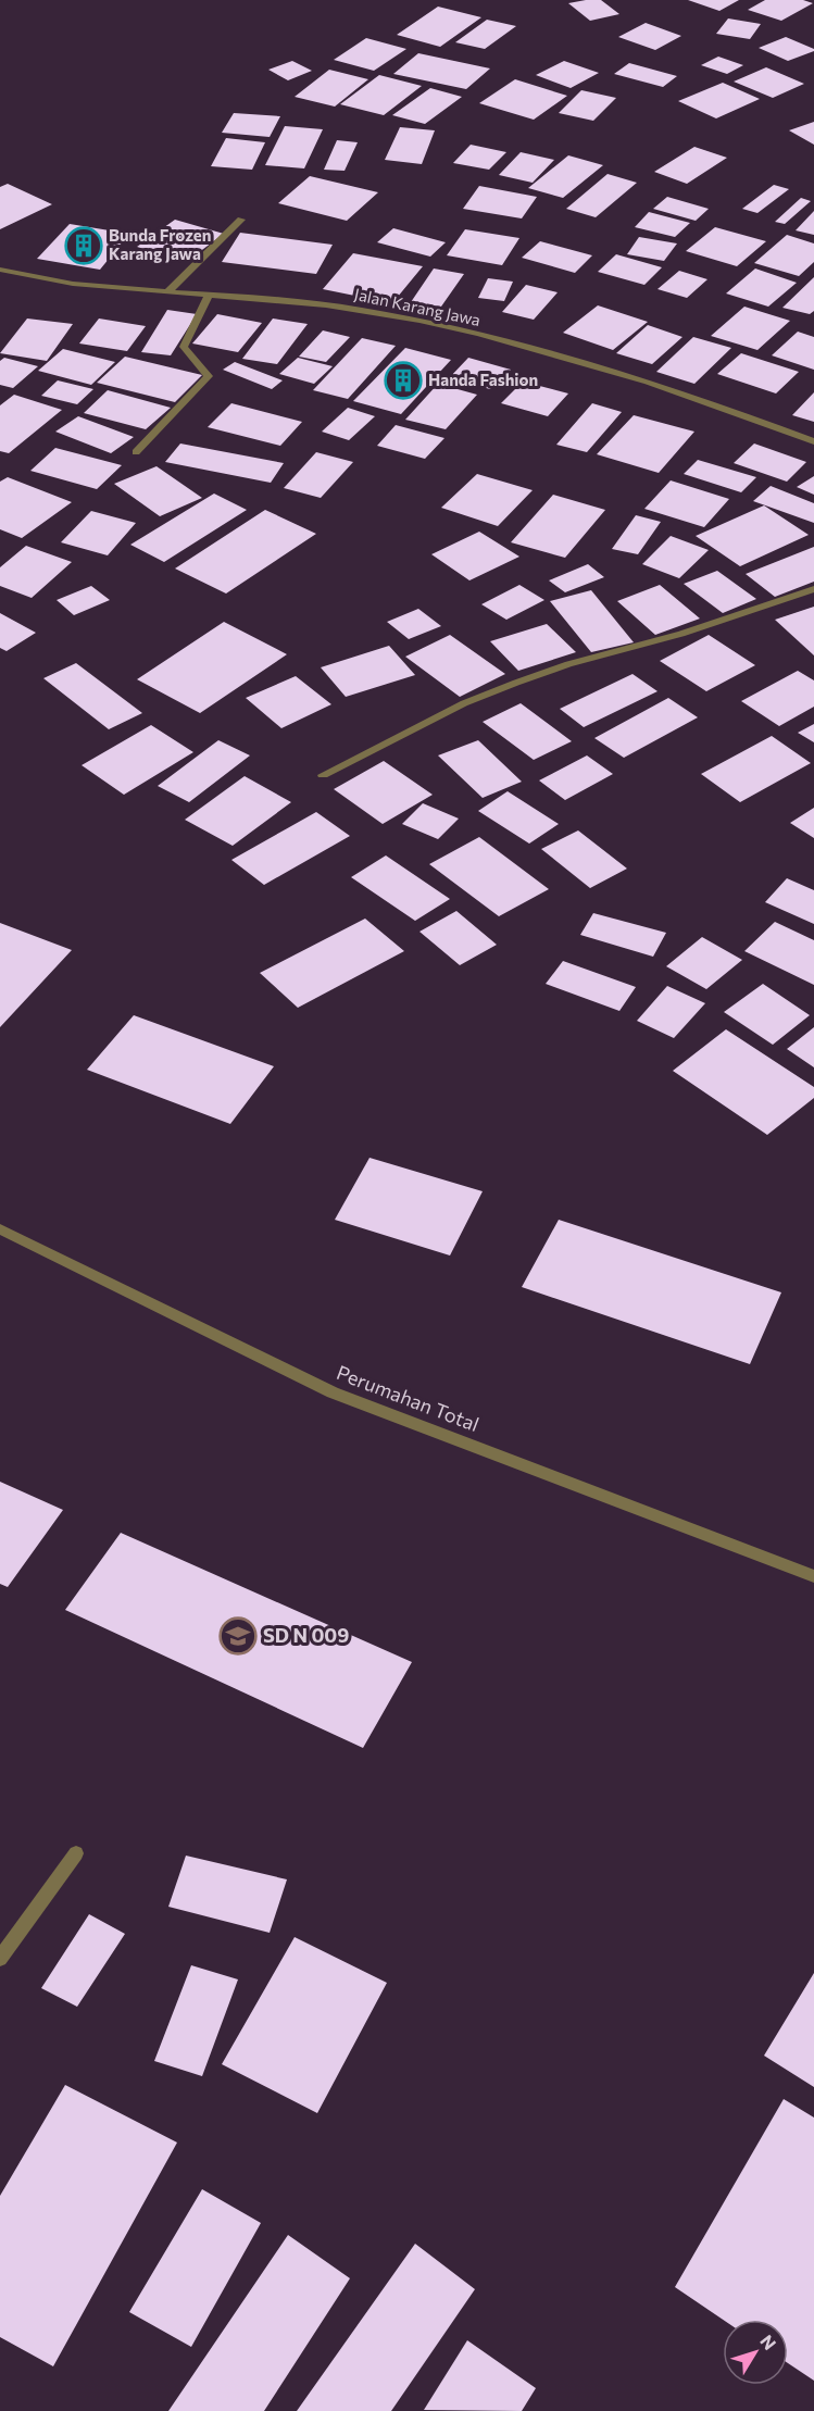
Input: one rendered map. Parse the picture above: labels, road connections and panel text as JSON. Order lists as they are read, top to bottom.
{
  "streets": {
    "street": ["Jalan Karang Jawa", "Perumahan Total"]
  },
  "places": {
    "building": ["Bunda Frozen Karang Jawa", "Handa Fashion"],
    "school or university": ["SD N 009"]
  },
  "north": "top right"
}
